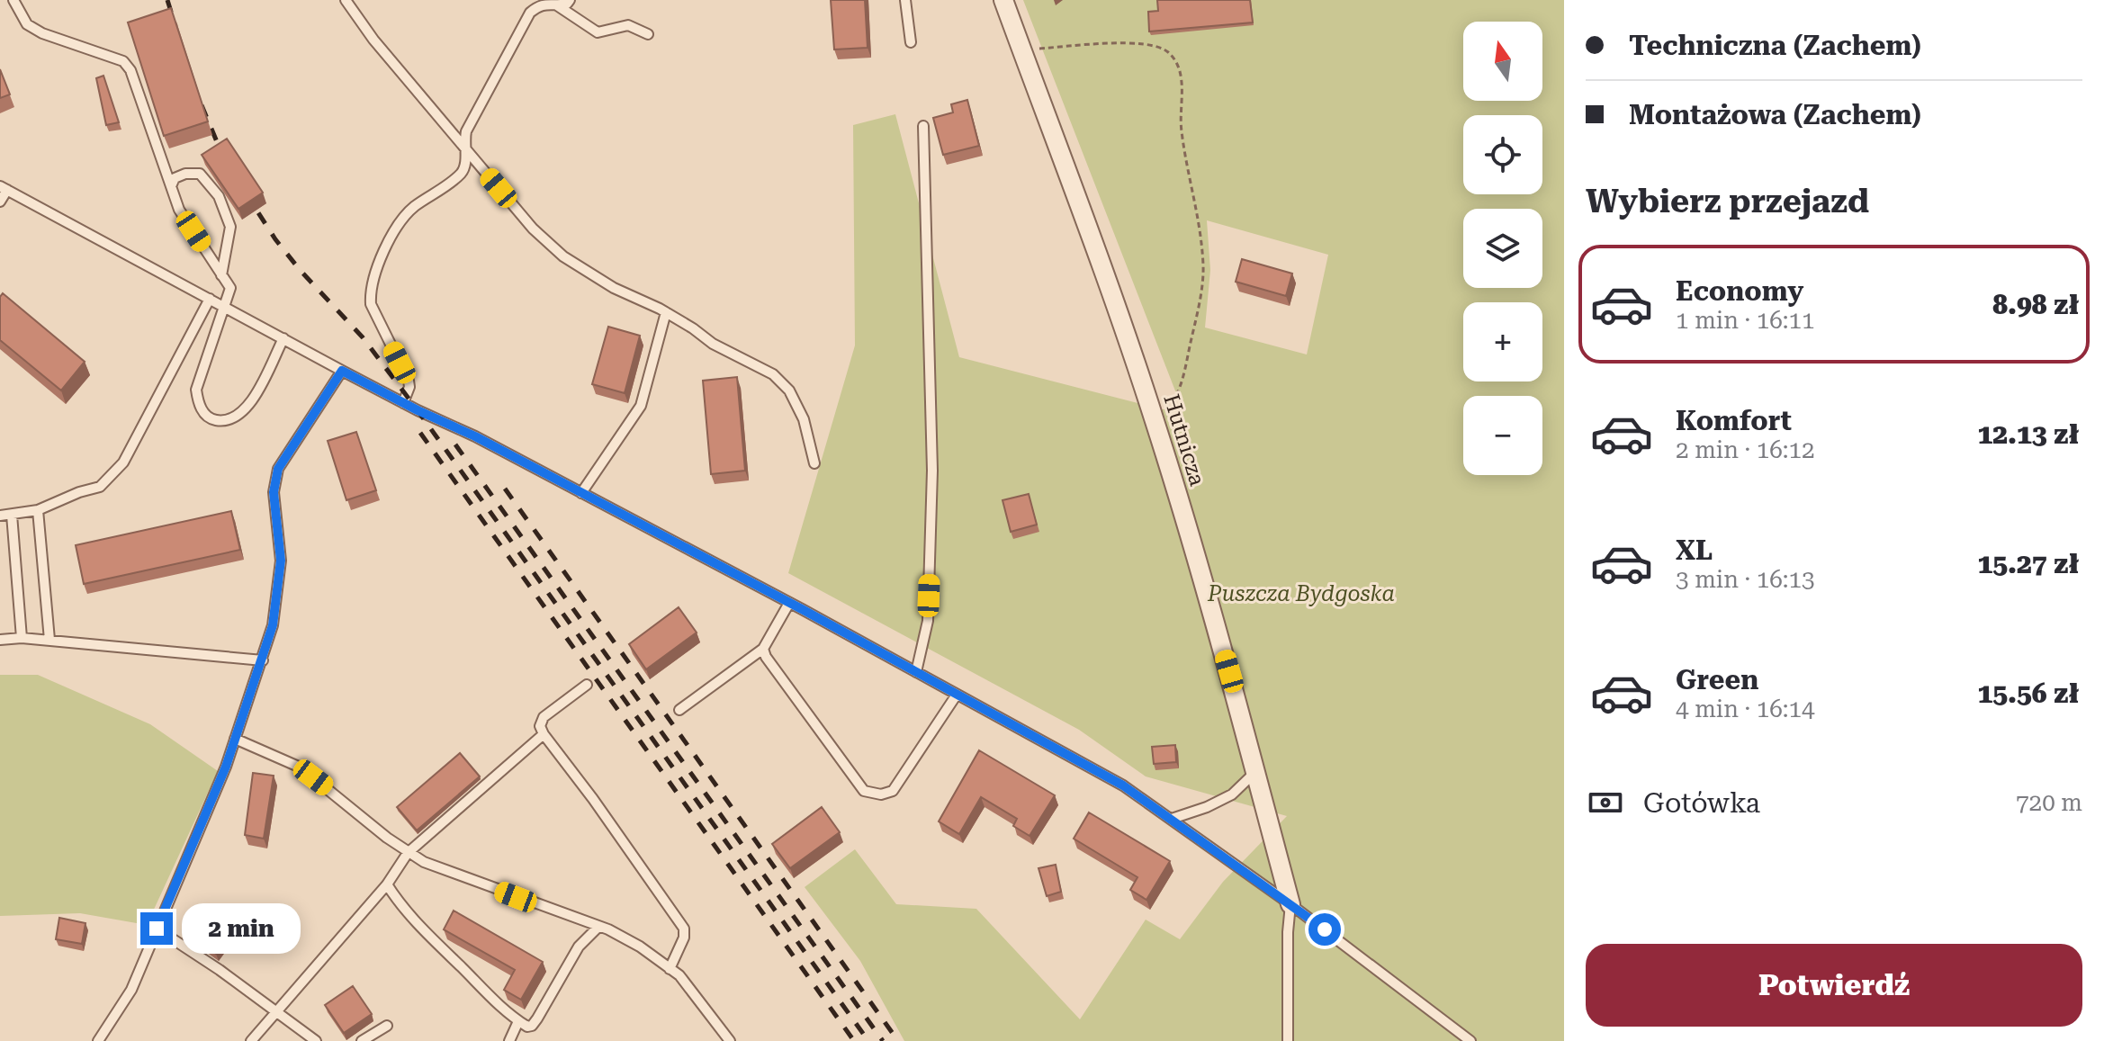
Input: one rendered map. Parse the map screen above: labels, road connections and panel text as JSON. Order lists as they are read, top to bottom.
{
  "streets": {
    "street": ["Hutnicza"]
  },
  "parks": ["Puszcza Bydgoska"],
  "north": "top",
  "page": {
    "banner": ["Techniczna (Zachem)", "Montażowa (Zachem)"],
    "map_buttons": ["+", "−"],
    "heading": "Wybierz przejazd",
    "list": [
      {
        "name": "Economy",
        "note": "1 min · 16:11",
        "value": "8.98 zł"
      },
      {
        "name": "Komfort",
        "note": "2 min · 16:12",
        "value": "12.13 zł"
      },
      {
        "name": "XL",
        "note": "3 min · 16:13",
        "value": "15.27 zł"
      },
      {
        "name": "Green",
        "note": "4 min · 16:14",
        "value": "15.56 zł"
      }
    ],
    "pay": ["Gotówka", "720 m"],
    "bubble": "2 min",
    "buttons": "Potwierdź"
  }
}
